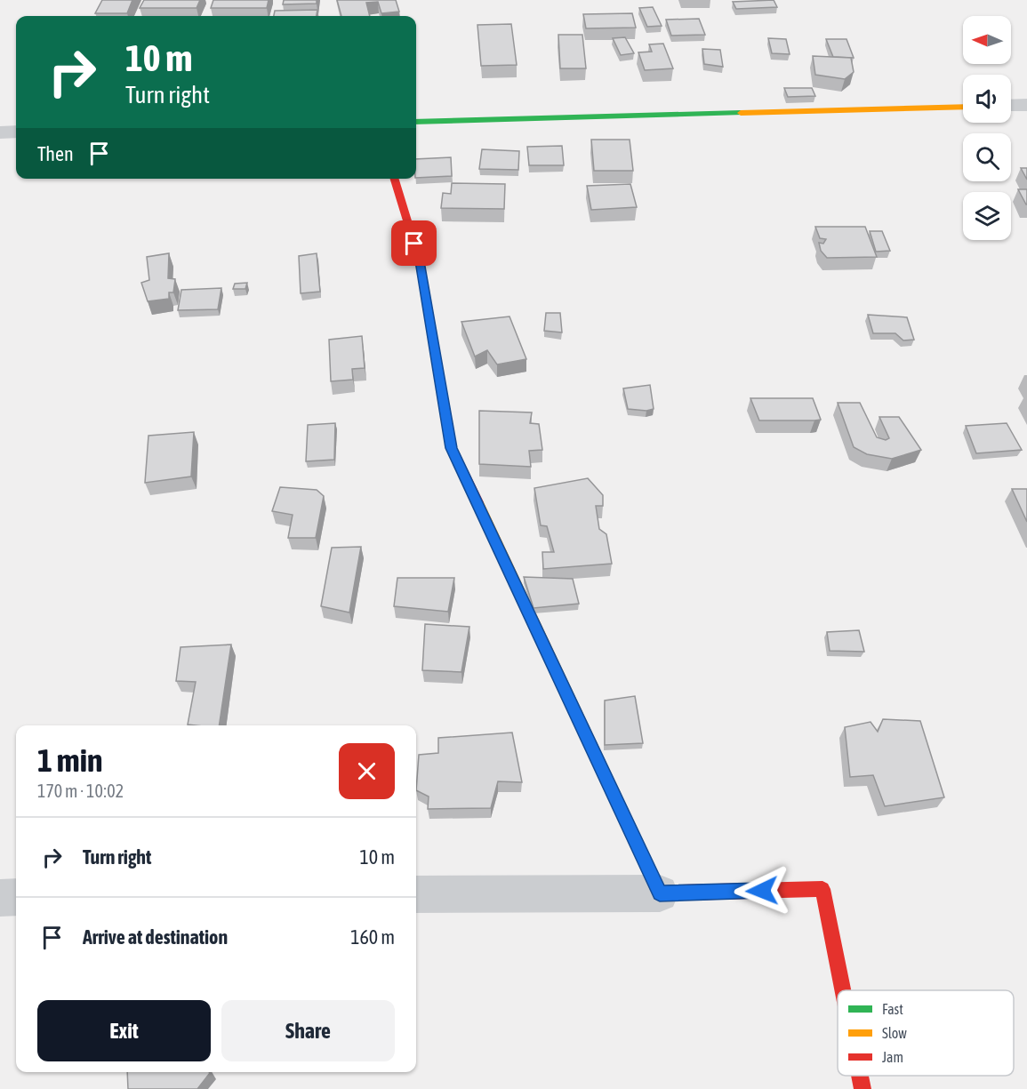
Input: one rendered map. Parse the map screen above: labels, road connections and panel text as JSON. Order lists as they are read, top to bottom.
{
  "legend": ["Fast", "Slow", "Jam"],
  "north": "left",
  "page": {
    "turn": ["10 m", "Turn right"],
    "then": "Then",
    "heading": ["1 min", "170 m · 10:02"],
    "list": [
      {
        "name": "Turn right",
        "value": "10 m"
      },
      {
        "name": "Arrive at destination",
        "value": "160 m"
      }
    ],
    "buttons": ["Exit", "Share"]
  }
}
